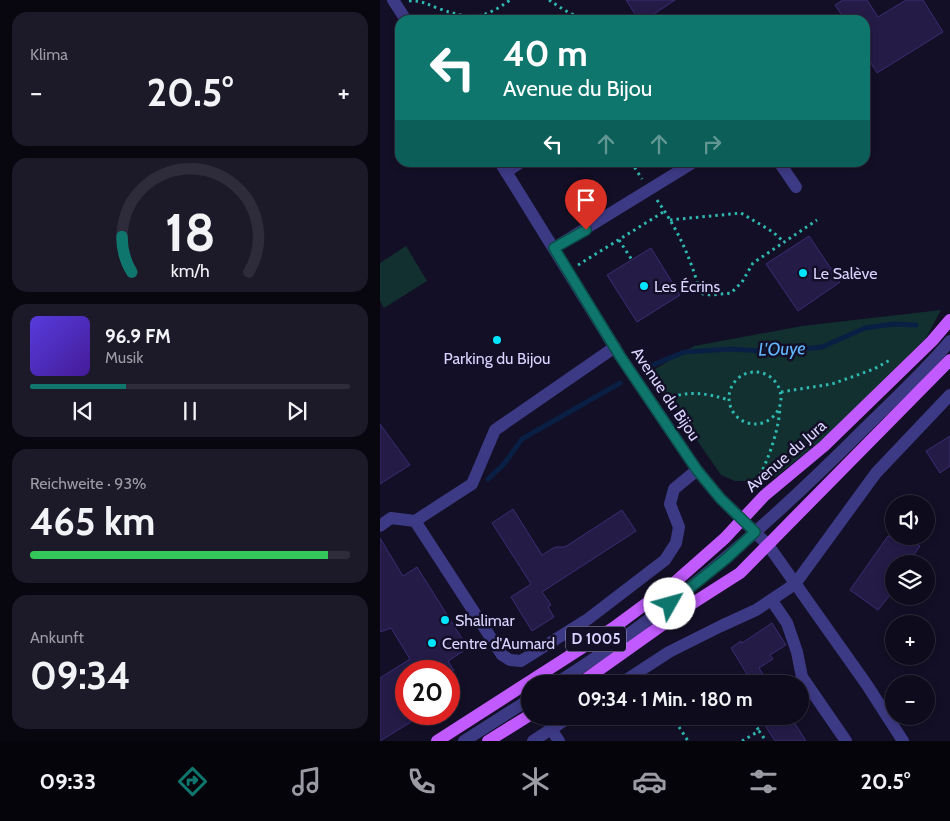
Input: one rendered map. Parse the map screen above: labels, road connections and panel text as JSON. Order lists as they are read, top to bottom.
{
  "streets": {
    "main road": ["Avenue du Jura", "D 1005"],
    "street": ["Avenue du Bijou"]
  },
  "crossings": [
    ["Avenue du Bijou", "Avenue du Jura"],
    ["Avenue du Bijou", "D 1005"]
  ],
  "water": ["L'Ouye"],
  "places": [
    "Le Salève",
    "Les Écrins",
    "Parking du Bijou",
    "Shalimar",
    "Centre d'Aumard"
  ],
  "page": {
    "tile": [
      "Klima",
      ["Reichweite · 93%", "465 km"],
      ["Ankunft", "09:34"]
    ],
    "turn": ["40 m", "Avenue du Bijou"],
    "heat": ["−", "20.5°", "+"],
    "song": ["96.9 FM", "Musik"],
    "map_buttons": ["+", "−"],
    "limit": "20",
    "trip": "09:34 · 1 Min. · 180 m",
    "tabs": ["09:33", "20.5°"],
    "gauge": ["18", "km/h"]
  }
}
